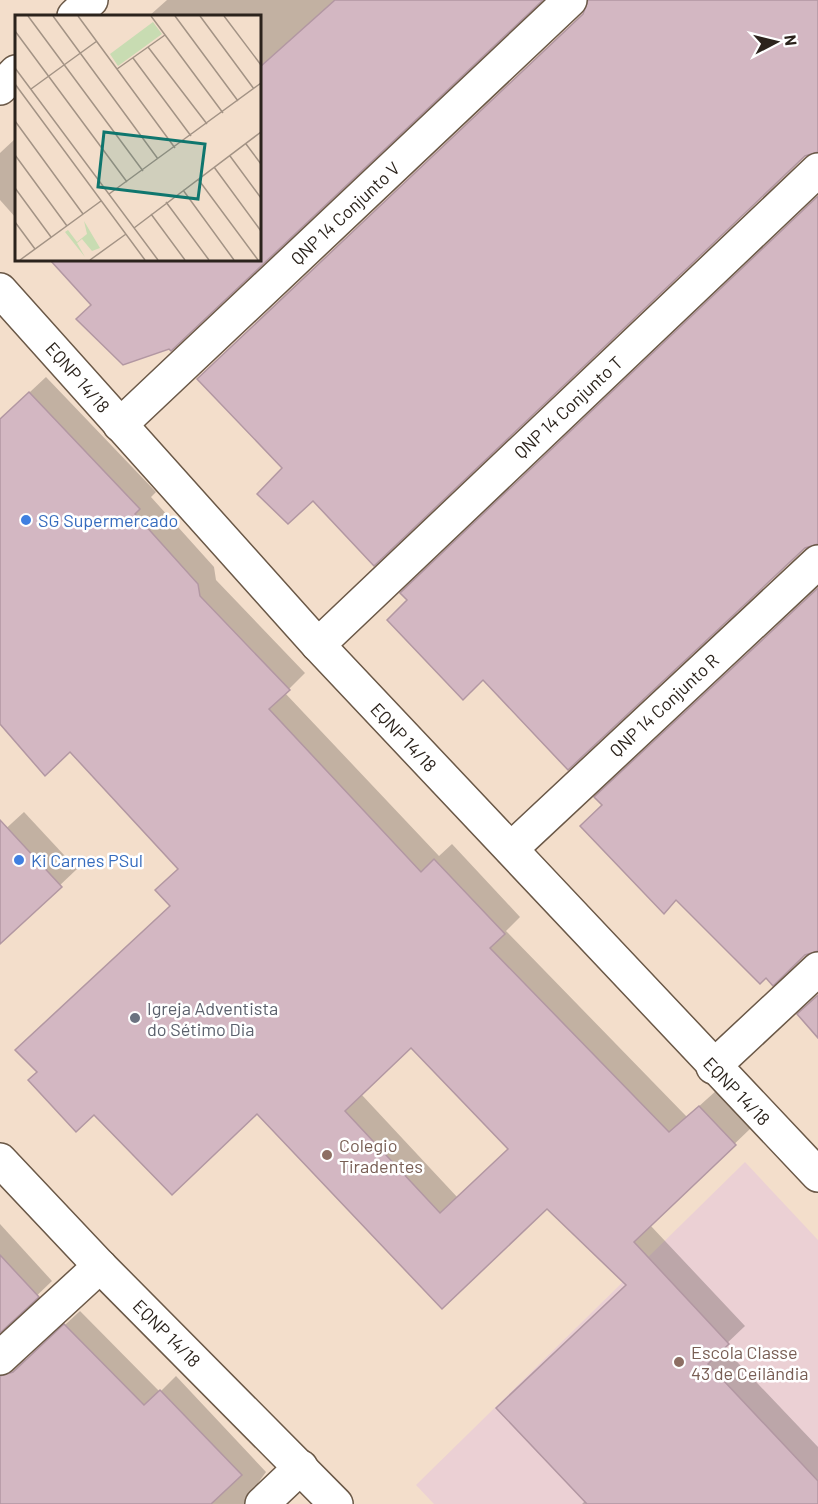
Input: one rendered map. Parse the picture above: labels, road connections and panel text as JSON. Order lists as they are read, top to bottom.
{
  "streets": {
    "street": [
      "QNP 14 Conjunto V",
      "EQNP 14/18",
      "QNP 14 Conjunto T",
      "QNP 14 Conjunto R"
    ]
  },
  "crossings": [
    ["QNP 14 Conjunto V", "EQNP 14/18"],
    ["EQNP 14/18", "QNP 14 Conjunto T"],
    ["EQNP 14/18", "QNP 14 Conjunto R"]
  ],
  "places": [
    "SG Supermercado",
    "Ki Carnes PSul",
    "Igreja Adventista do Sétimo Dia",
    "Colegio Tiradentes",
    "Escola Classe 43 de Ceilândia"
  ],
  "north": "right"
}
